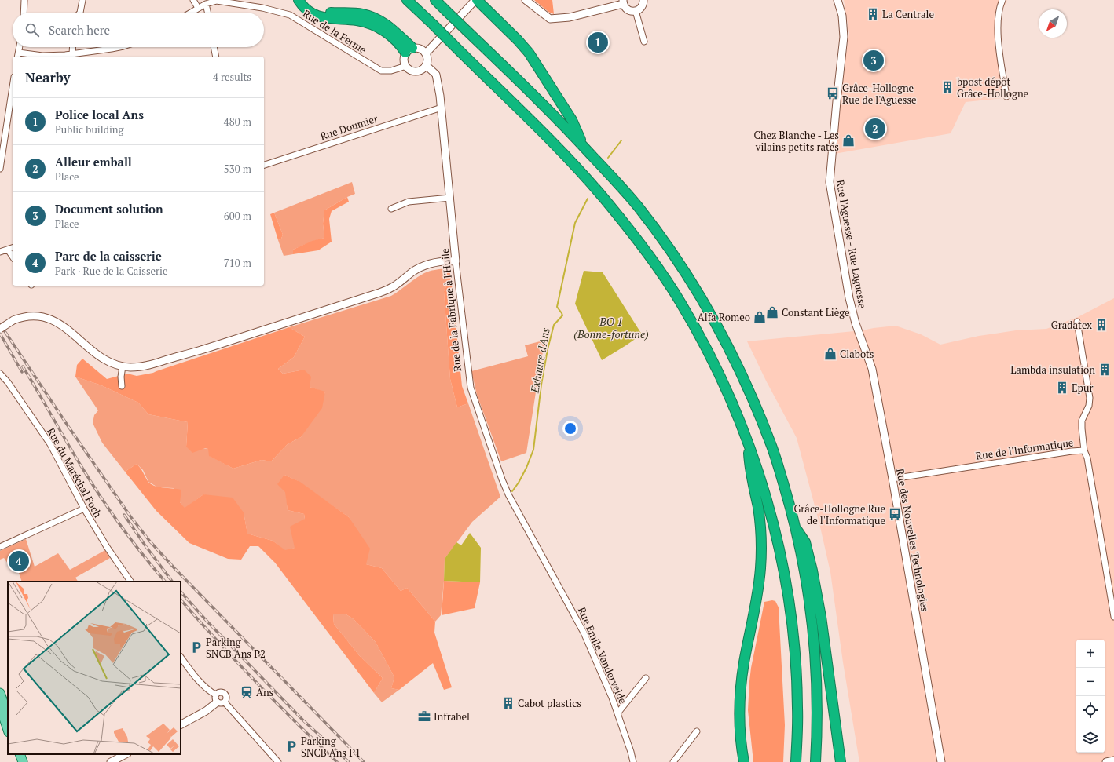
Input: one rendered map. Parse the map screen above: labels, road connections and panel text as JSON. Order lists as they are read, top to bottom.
{
  "streets": {
    "street": [
      "Rue de la Ferme",
      "Rue Doumier",
      "Rue l'Aguesse - Rue Laguesse",
      "Rue de la Fabrique à l'Huile",
      "Rue de l'Informatique",
      "Rue du Maréchal Foch",
      "Rue des Nouvelles Technologies",
      "Rue Emile Vandervelde"
    ]
  },
  "crossings": [
    ["Rue de la Ferme", "Rue de la Fabrique à l'Huile"],
    ["Rue Doumier", "Rue de la Fabrique à l'Huile"],
    ["Rue l'Aguesse - Rue Laguesse", "Rue des Nouvelles Technologies"],
    ["Rue de la Fabrique à l'Huile", "Rue Emile Vandervelde"],
    ["Rue de l'Informatique", "Rue des Nouvelles Technologies"]
  ],
  "water": ["BO 1 (Bonne-fortune)", "Exhaure d'Ans"],
  "places": {
    "building": [
      "La Centrale",
      "bpost dépôt Grâce-Hollogne",
      "Gradatex",
      "Lambda insulation",
      "Epur",
      "Cabot plastics"
    ],
    "bus stop": ["Grâce-Hollogne Rue de l'Aguesse", "Grâce-Hollogne Rue de l'Informatique"],
    "shop": [
      "Chez Blanche - Les vilains petits ratés",
      "Constant Liège",
      "Alfa Romeo",
      "Clabots"
    ],
    "parking": ["Parking SNCB Ans P2", "Parking SNCB Ans P1"],
    "station": ["Ans"],
    "office": ["Infrabel"]
  },
  "north": "bottom left",
  "page": {
    "search": "Search here",
    "pins": [
      "1",
      "3",
      "2",
      "4"
    ],
    "heading": ["Nearby", "4 results"],
    "list": [
      {
        "mark": "1",
        "name": "Police local Ans",
        "note": "Public building",
        "value": "480 m"
      },
      {
        "mark": "2",
        "name": "Alleur emball",
        "note": "Place",
        "value": "530 m"
      },
      {
        "mark": "3",
        "name": "Document solution",
        "note": "Place",
        "value": "600 m"
      },
      {
        "mark": "4",
        "name": "Parc de la caisserie",
        "note": "Park · Rue de la Caisserie",
        "value": "710 m"
      }
    ],
    "map_buttons": ["+", "−"]
  }
}
